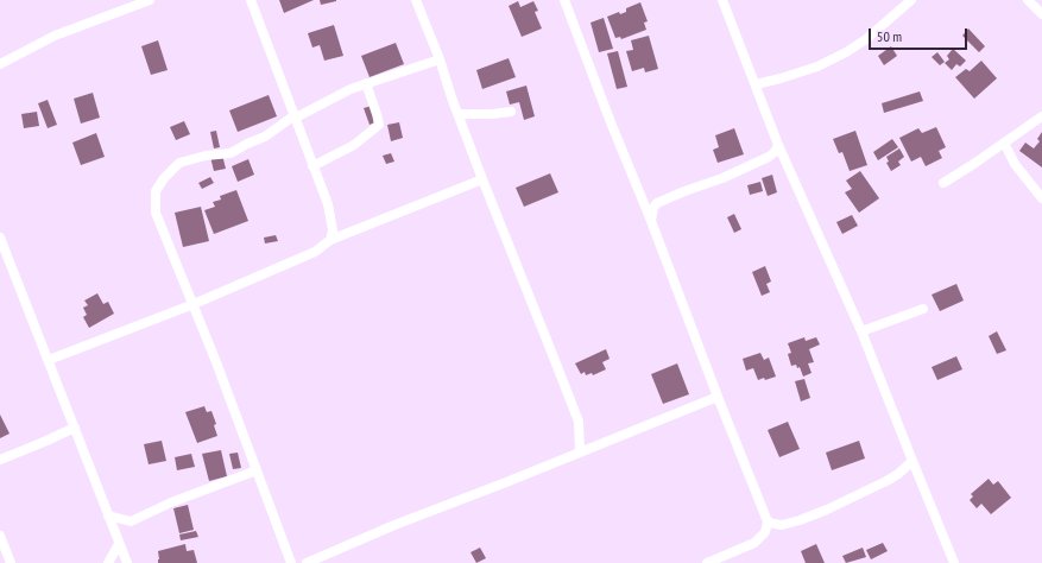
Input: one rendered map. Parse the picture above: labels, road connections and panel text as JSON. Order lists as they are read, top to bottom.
{
  "scale_bar": "50 m"
}
